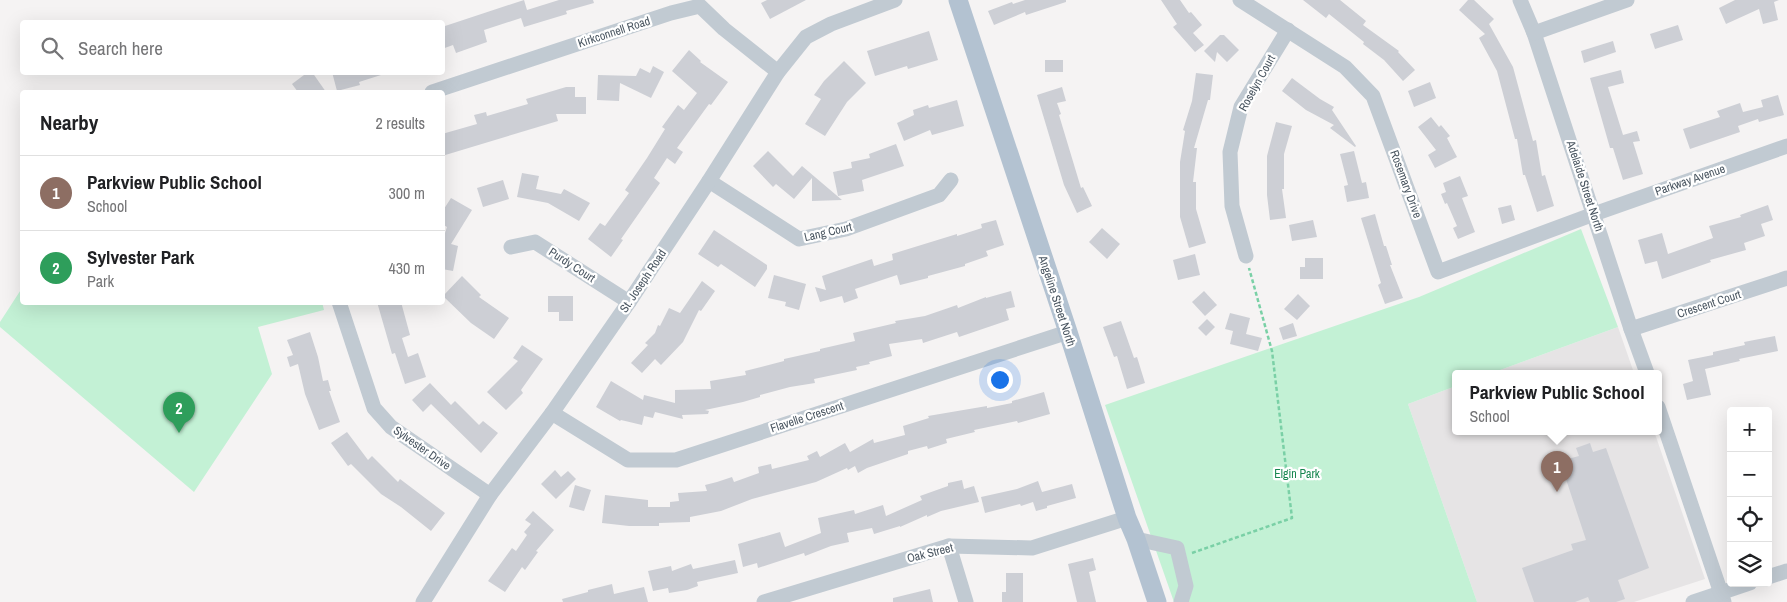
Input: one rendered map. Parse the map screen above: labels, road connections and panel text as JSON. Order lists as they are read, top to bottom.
{
  "streets": {
    "main road": ["Angeline Street North"],
    "street": [
      "Kirkconnell Road",
      "Roselyn Court",
      "Parkway Avenue",
      "Rosemary Drive",
      "Adelaide Street North",
      "Lang Court",
      "Purdy Court",
      "St. Joseph Road",
      "Crescent Court",
      "Flavelle Crescent",
      "Sylvester Drive",
      "Oak Street"
    ]
  },
  "crossings": [
    ["Kirkconnell Road", "St. Joseph Road"],
    ["Roselyn Court", "Rosemary Drive"],
    ["Parkway Avenue", "Rosemary Drive"],
    ["Parkway Avenue", "Adelaide Street North"],
    ["Rosemary Drive", "Adelaide Street North"],
    ["Adelaide Street North", "Crescent Court"],
    ["Lang Court", "St. Joseph Road"],
    ["Purdy Court", "St. Joseph Road"],
    ["St. Joseph Road", "Flavelle Crescent"],
    ["St. Joseph Road", "Sylvester Drive"],
    ["Angeline Street North", "Flavelle Crescent"],
    ["Angeline Street North", "Oak Street"]
  ],
  "parks": ["Elgin Park"],
  "page": {
    "search": "Search here",
    "heading": ["Nearby", "2 results"],
    "list": [
      {
        "mark": "1",
        "name": "Parkview Public School",
        "note": "School",
        "value": "300 m"
      },
      {
        "mark": "2",
        "name": "Sylvester Park",
        "note": "Park",
        "value": "430 m"
      }
    ],
    "popup": ["Parkview Public School", "School"],
    "pins": ["2", "1"],
    "map_buttons": ["+", "−"]
  }
}
